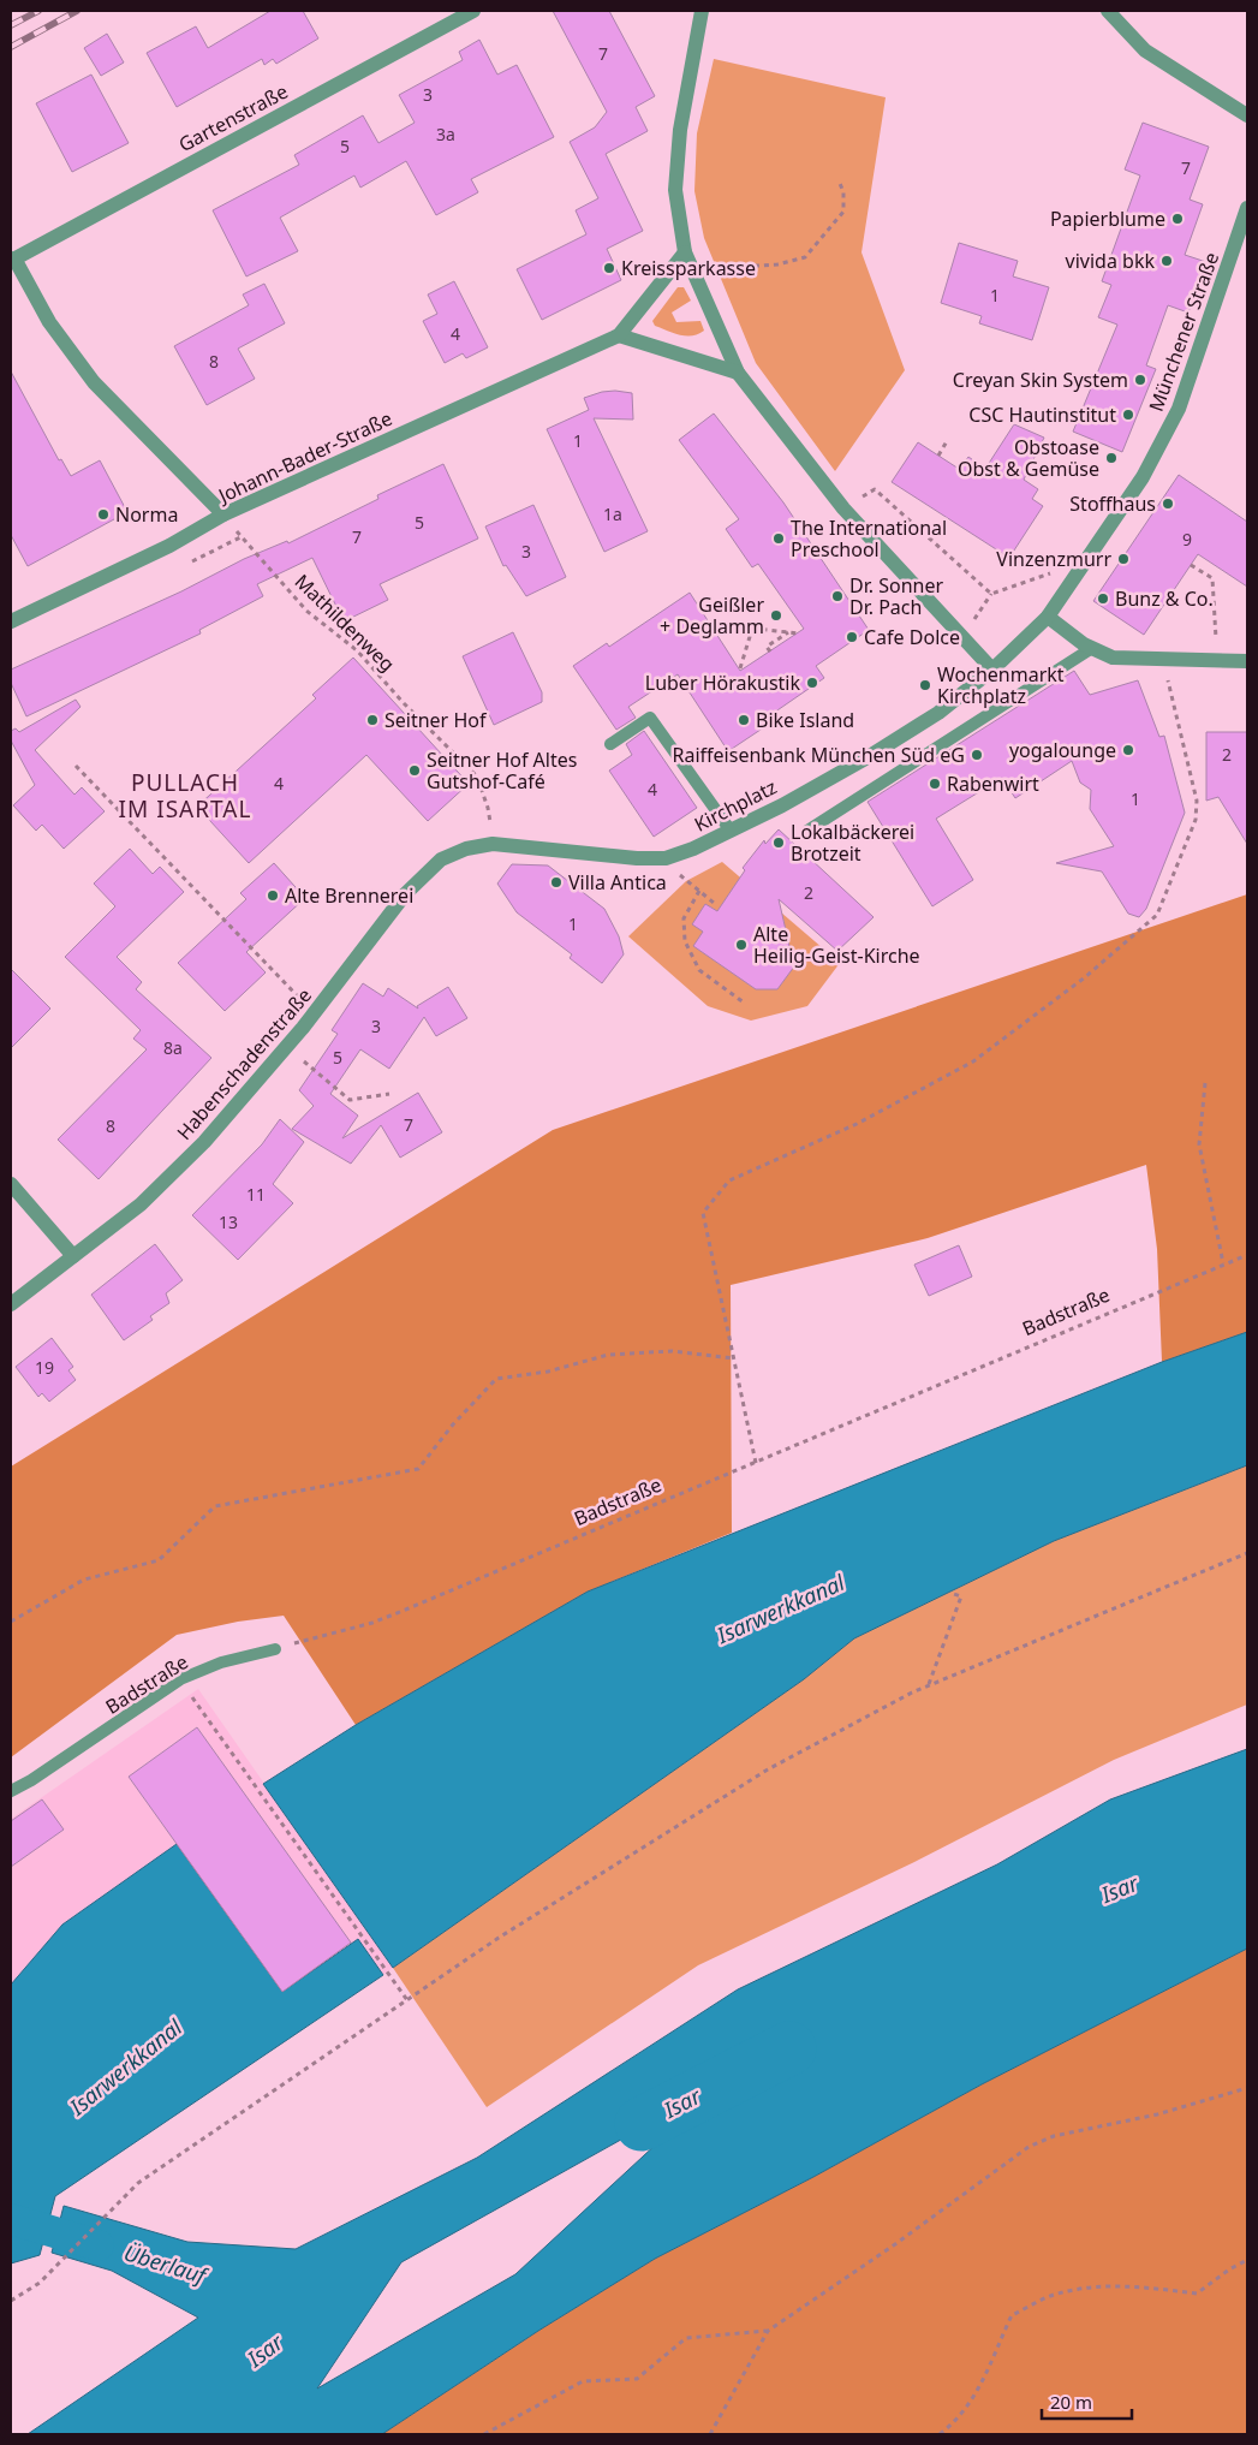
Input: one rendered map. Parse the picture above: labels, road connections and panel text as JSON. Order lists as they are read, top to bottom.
{
  "streets": {
    "street": [
      "Gartenstraße",
      "Münchener Straße",
      "Johann-Bader-Straße",
      "Kirchplatz",
      "Habenschadenstraße"
    ],
    "lane": ["Badstraße"],
    "path": ["Mathildenweg"]
  },
  "crossings": [
    ["Münchener Straße", "Kirchplatz"],
    ["Johann-Bader-Straße", "Mathildenweg"],
    ["Mathildenweg", "Kirchplatz"],
    ["Mathildenweg", "Habenschadenstraße"],
    ["Kirchplatz", "Habenschadenstraße"]
  ],
  "districts": ["PULLACH IM ISARTAL"],
  "water": ["Isarwerkkanal", "Isar", "Überlauf"],
  "places": [
    "Papierblume",
    "vivida bkk",
    "Kreissparkasse",
    "Creyan Skin System",
    "CSC Hautinstitut",
    "Obstoase Obst & Gemüse",
    "Stoffhaus",
    "Norma",
    "The International Preschool",
    "Vinzenzmurr",
    "Dr. Sonner Dr. Pach",
    "Bunz & Co.",
    "Geißler + Deglamm",
    "Cafe Dolce",
    "Luber Hörakustik",
    "Wochenmarkt Kirchplatz",
    "Seitner Hof",
    "Bike Island",
    "yogalounge",
    "Raiffeisenbank München Süd eG",
    "Seitner Hof Altes Gutshof-Café",
    "Rabenwirt",
    "Lokalbäckerei Brotzeit",
    "Villa Antica",
    "Alte Brennerei",
    "Alte Heilig-Geist-Kirche"
  ],
  "house_numbers": [
    "7",
    "3",
    "3a",
    "5",
    "7",
    "1",
    "4",
    "8",
    "1",
    "1a",
    "5",
    "7",
    "9",
    "3",
    "2",
    "4",
    "4",
    "1",
    "2",
    "1",
    "3",
    "8a",
    "5",
    "7",
    "8",
    "11",
    "13",
    "19"
  ],
  "scale_bar": "20 m"
}
